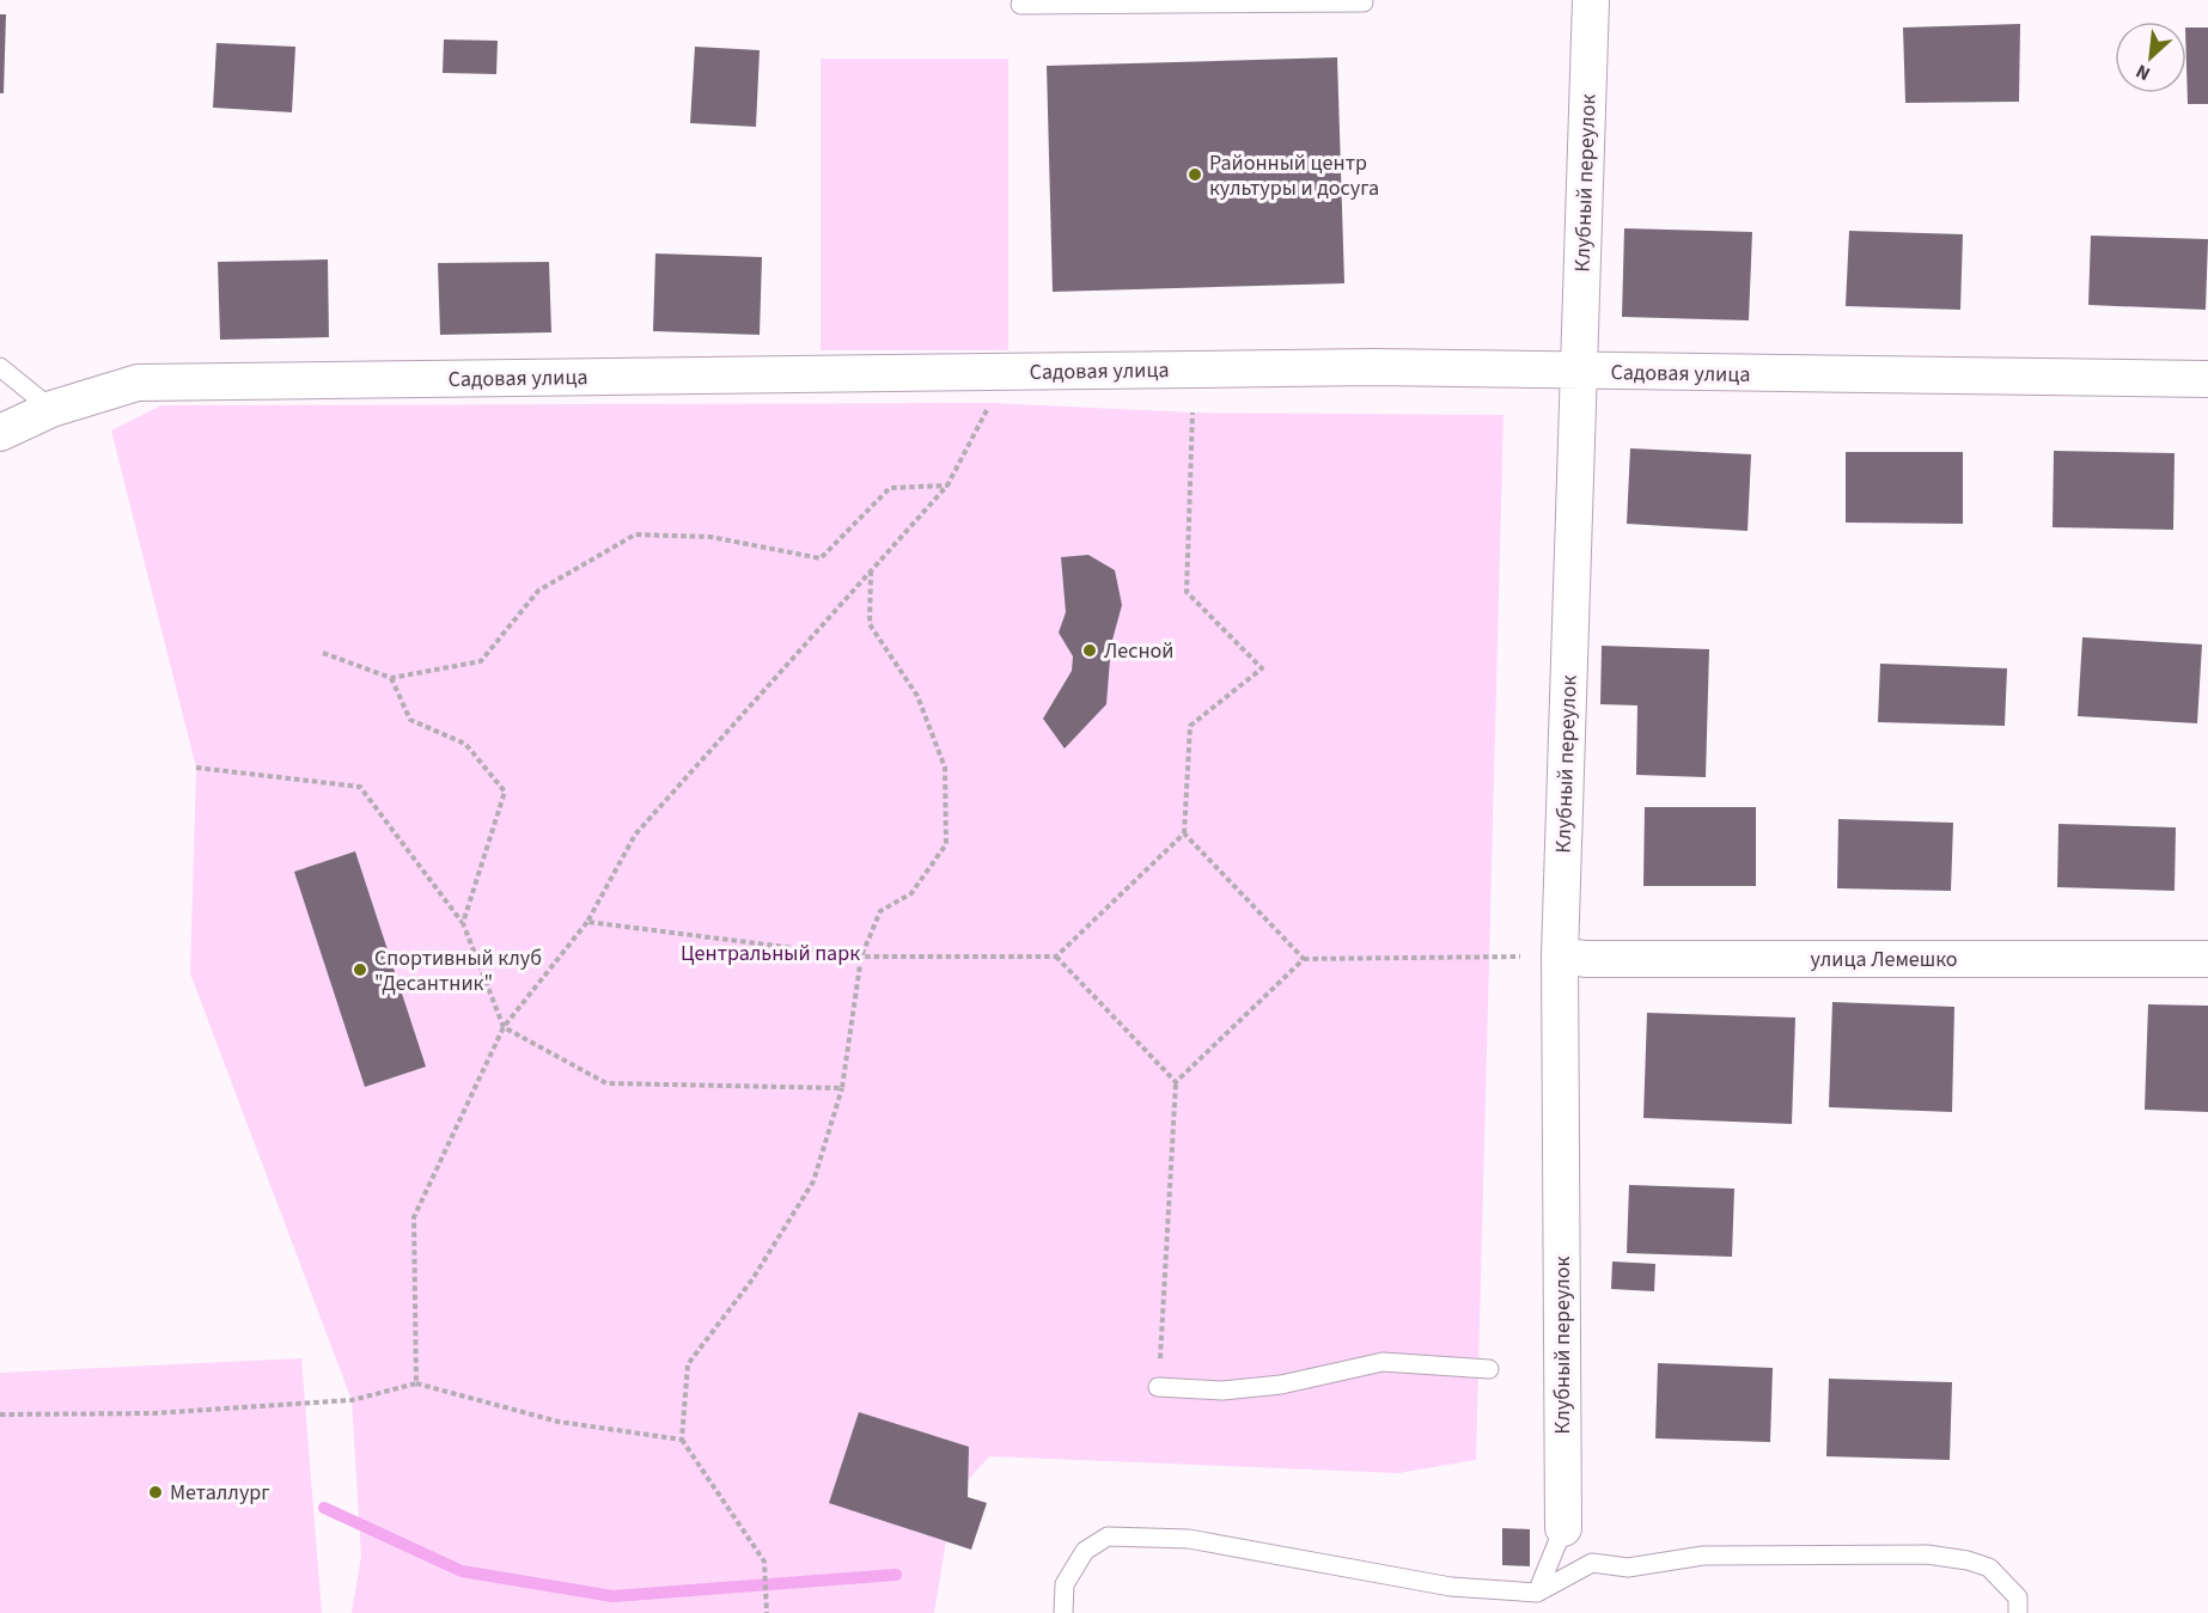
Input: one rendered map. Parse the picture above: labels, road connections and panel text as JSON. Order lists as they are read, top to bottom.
{
  "streets": {
    "street": ["Клубный переулок", "Садовая улица", "улица Лемешко"]
  },
  "crossings": [
    ["Клубный переулок", "Садовая улица"],
    ["Клубный переулок", "улица Лемешко"]
  ],
  "parks": ["Центральный парк"],
  "places": [
    "Районный центр культуры и досуга",
    "Лесной",
    "Спортивный клуб \"Десантник\"",
    "Металлург"
  ],
  "north": "bottom left"
}
